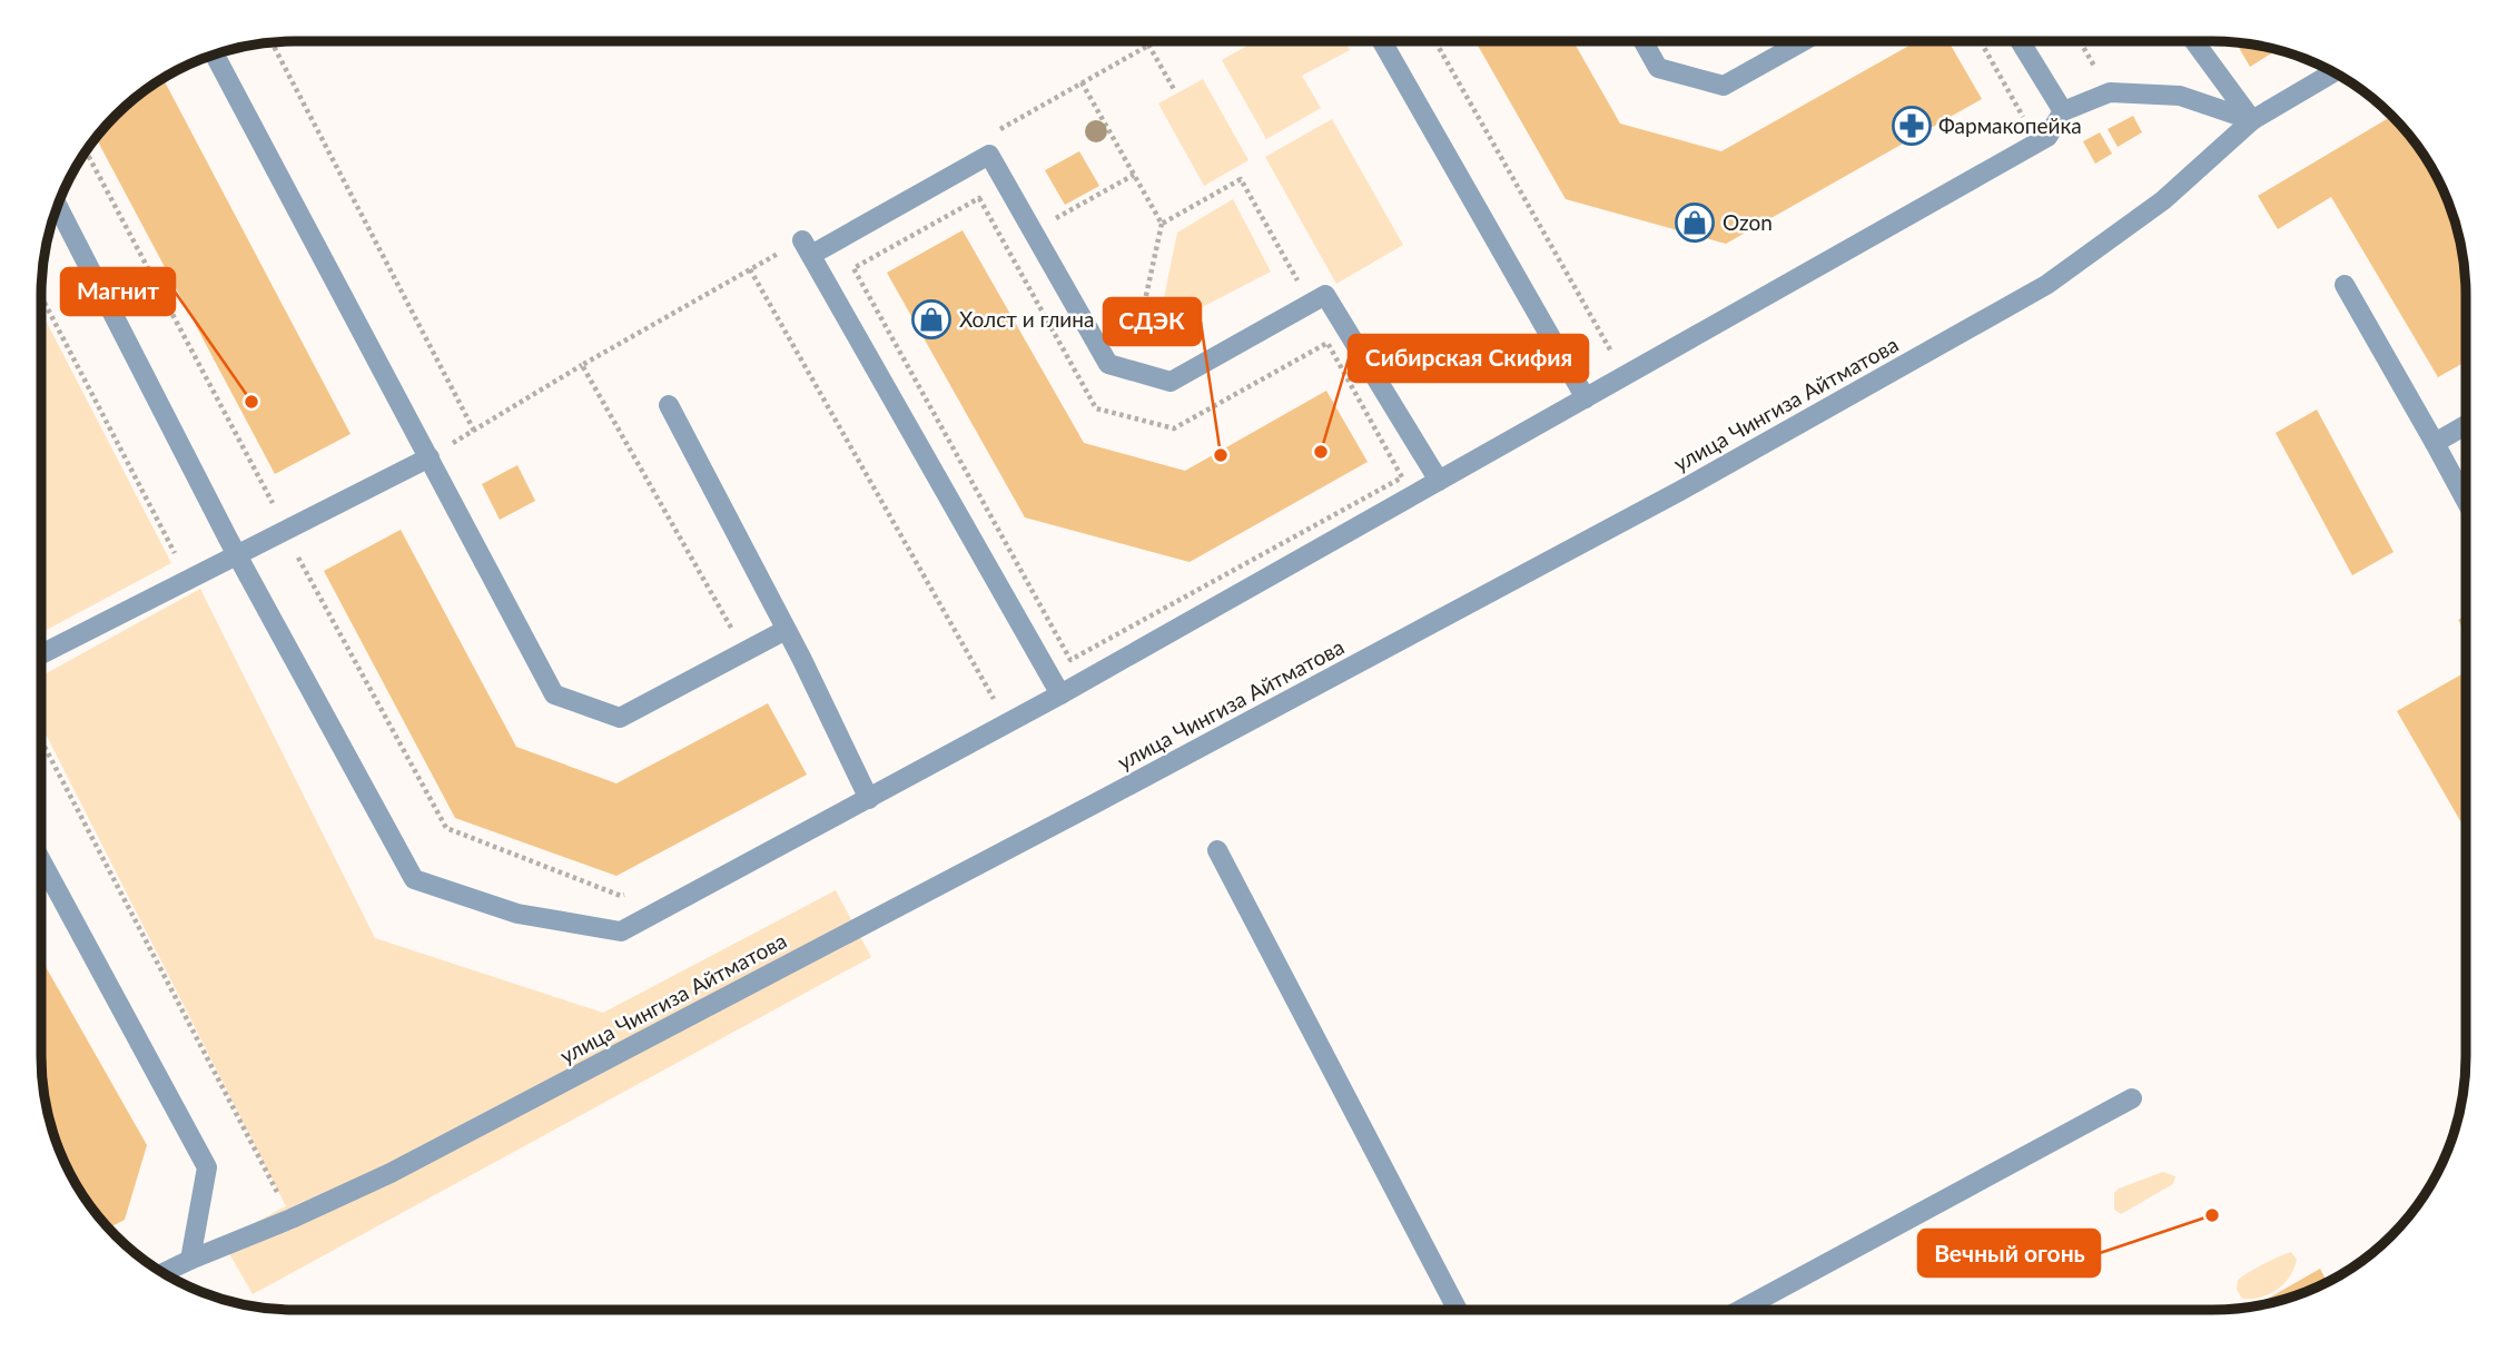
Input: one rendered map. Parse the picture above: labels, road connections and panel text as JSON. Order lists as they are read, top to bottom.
{
  "streets": {
    "street": ["улица Чингиза Айтматова"]
  },
  "places": {
    "pharmacy": ["Фармакопейка"],
    "shop": ["Ozon", "Холст и глина"],
    "other": [
      "Магнит",
      "Сибирская Скифия",
      "СДЭК",
      "Вечный огонь"
    ]
  }
}
